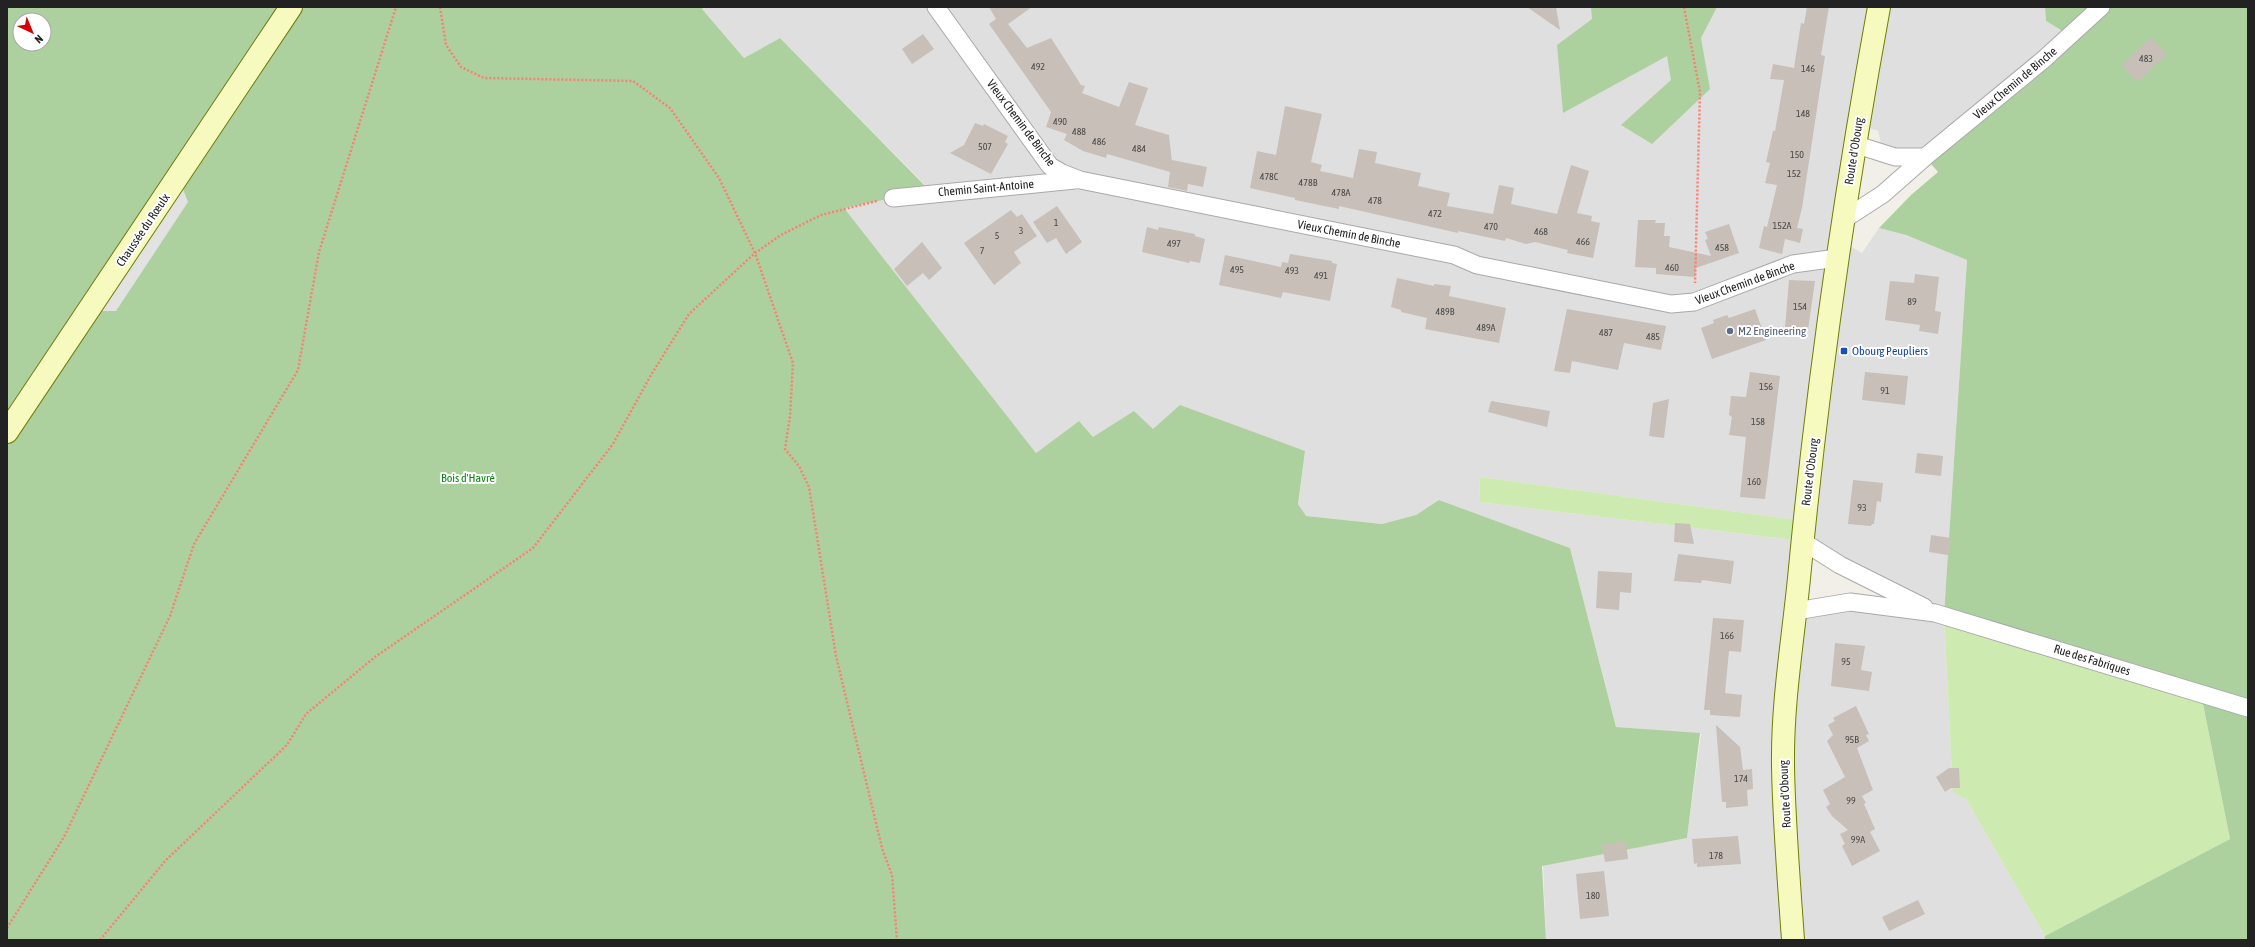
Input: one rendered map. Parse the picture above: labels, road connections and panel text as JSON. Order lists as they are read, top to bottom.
{
  "streets": {
    "main road": ["Route d'Obourg", "Chaussée du Rœulx"],
    "street": ["Vieux Chemin de Binche", "Chemin Saint-Antoine", "Rue des Fabriques"]
  },
  "crossings": [
    ["Vieux Chemin de Binche", "Route d'Obourg"],
    ["Vieux Chemin de Binche", "Chemin Saint-Antoine"],
    ["Route d'Obourg", "Rue des Fabriques"]
  ],
  "parks": ["Bois d'Havré"],
  "places": {
    "other": ["M2 Engineering"],
    "transit": ["Obourg Peupliers"]
  },
  "house_numbers": [
    "483",
    "492",
    "146",
    "148",
    "490",
    "488",
    "486",
    "507",
    "484",
    "150",
    "152",
    "478C",
    "478B",
    "478A",
    "478",
    "472",
    "1",
    "152A",
    "470",
    "3",
    "468",
    "5",
    "466",
    "497",
    "458",
    "7",
    "460",
    "495",
    "493",
    "491",
    "89",
    "154",
    "489B",
    "489A",
    "487",
    "485",
    "156",
    "91",
    "158",
    "160",
    "93",
    "166",
    "95",
    "95B",
    "174",
    "99",
    "99A",
    "178",
    "180"
  ],
  "north": "bottom right"
}
